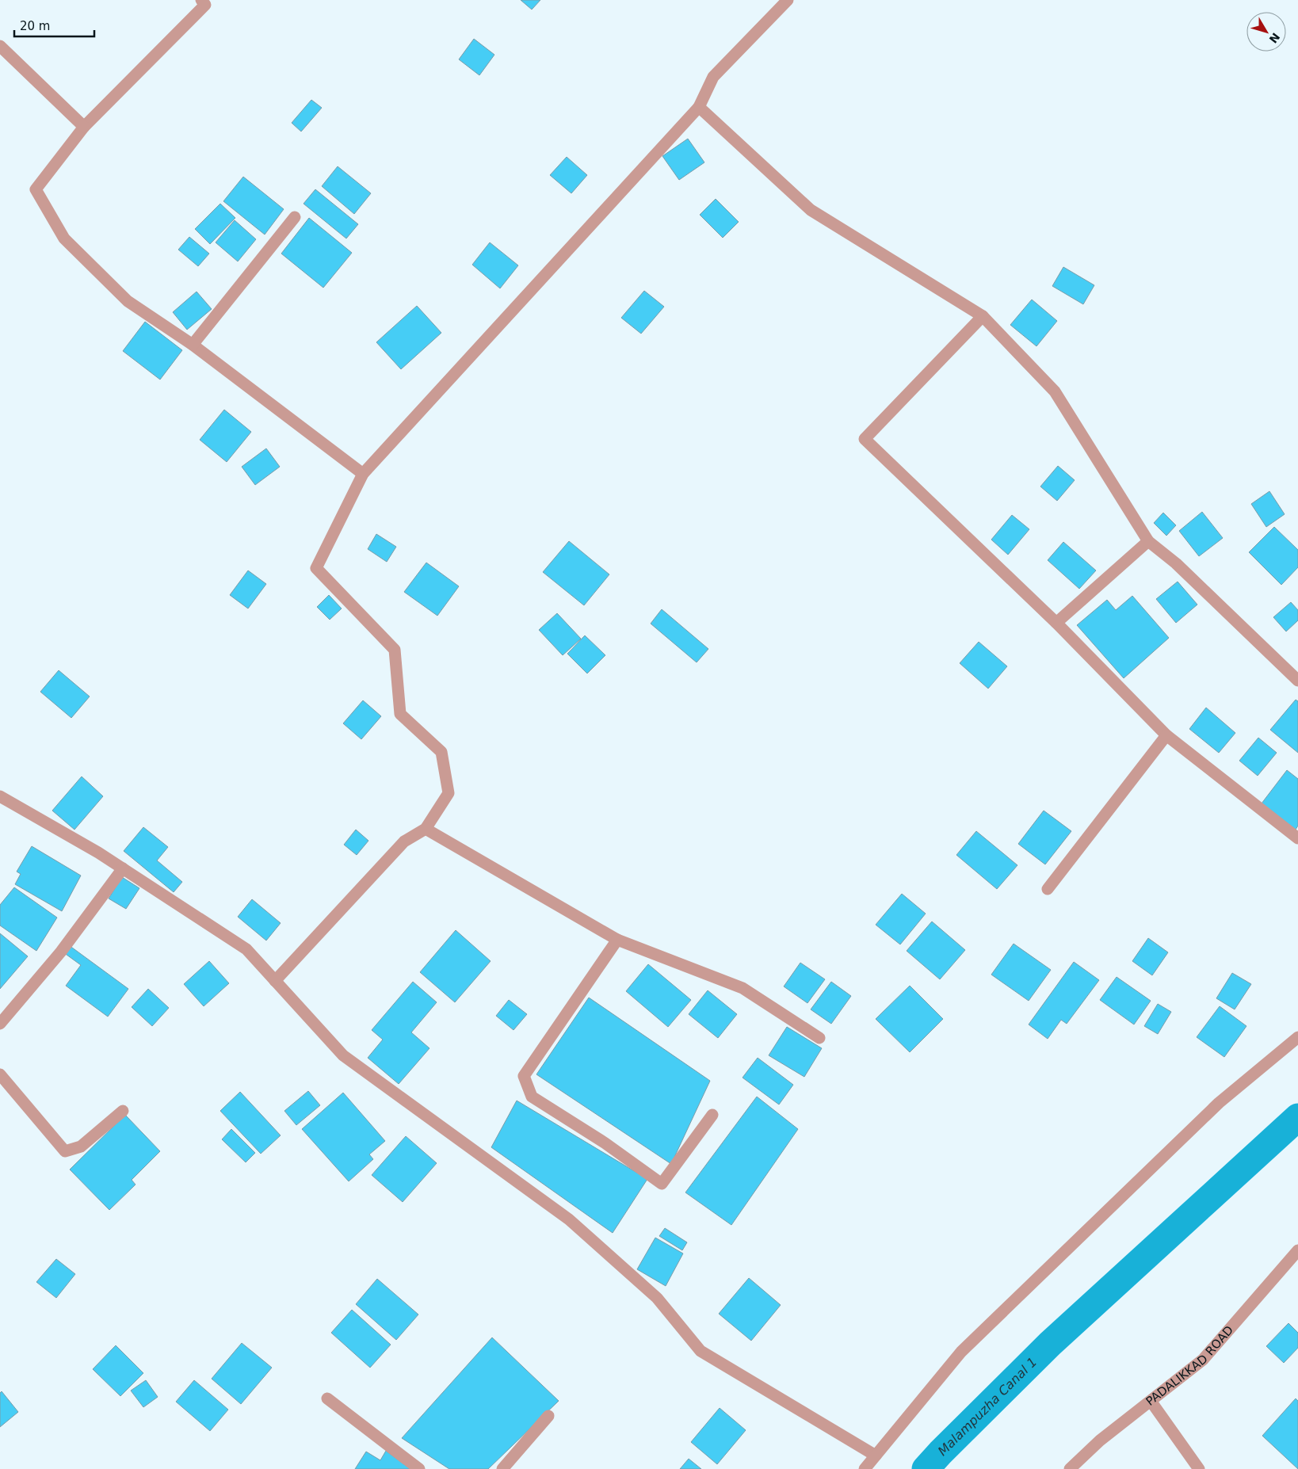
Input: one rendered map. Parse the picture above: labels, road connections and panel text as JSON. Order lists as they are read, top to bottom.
{
  "streets": {
    "street": ["PADALIKKAD ROAD"]
  },
  "water": ["Malampuzha Canal 1"],
  "scale_bar": "20 m",
  "north": "bottom right"
}
